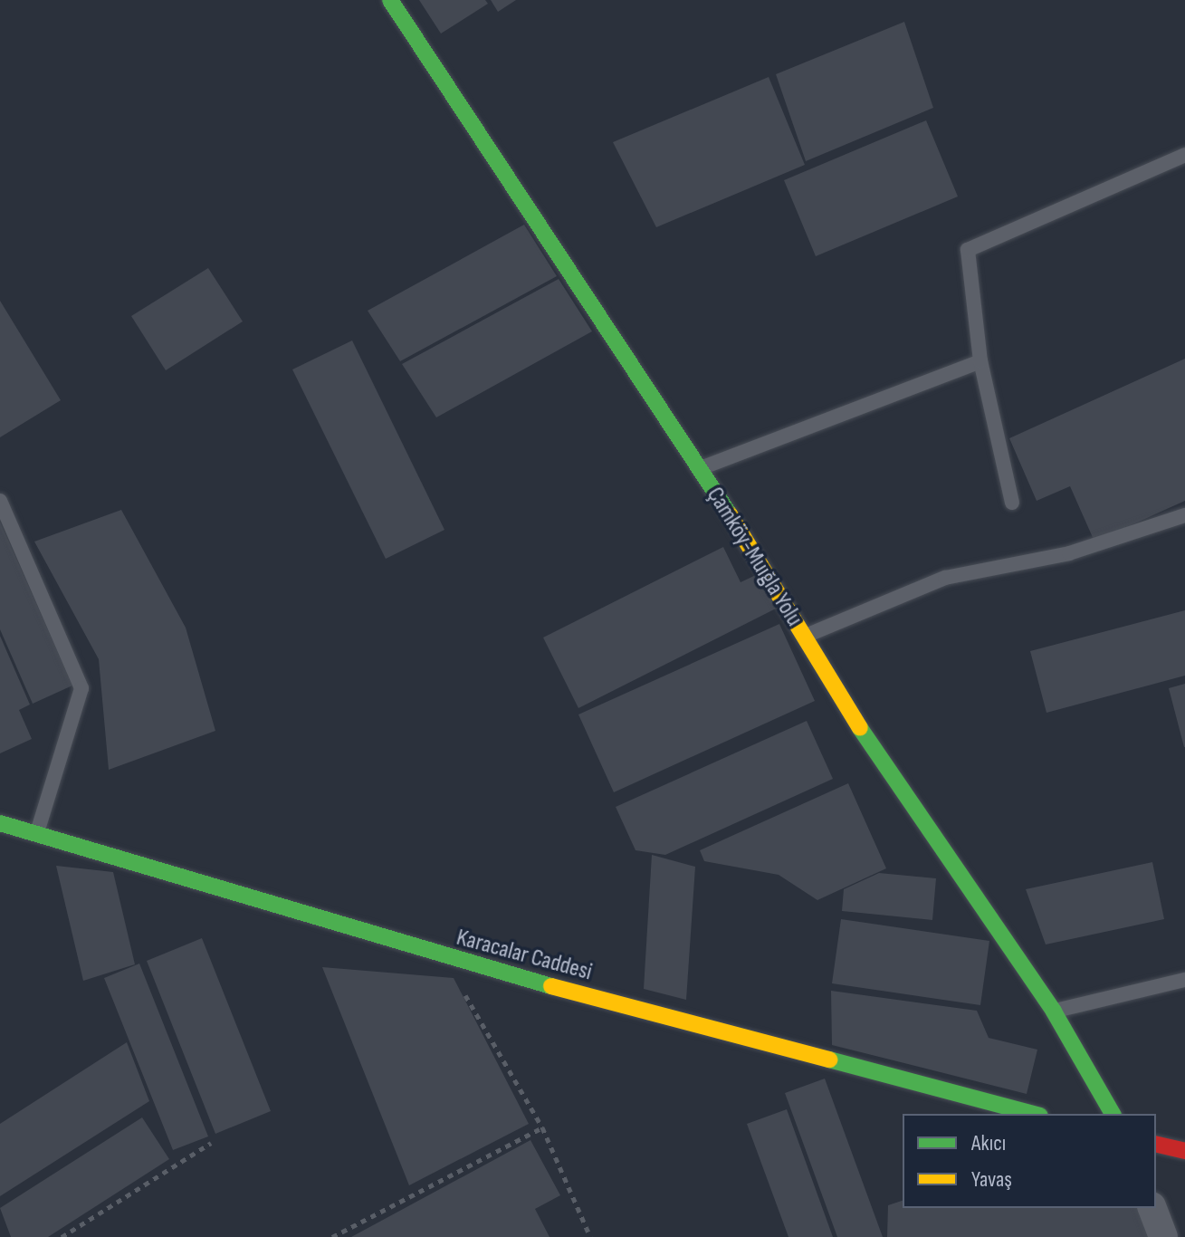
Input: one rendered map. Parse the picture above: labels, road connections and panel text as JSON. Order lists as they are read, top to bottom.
{
  "streets": {
    "street": ["Çamköy-Muığla Yolu", "Karacalar Caddesi"]
  },
  "legend": ["Akıcı", "Yavaş"]
}
